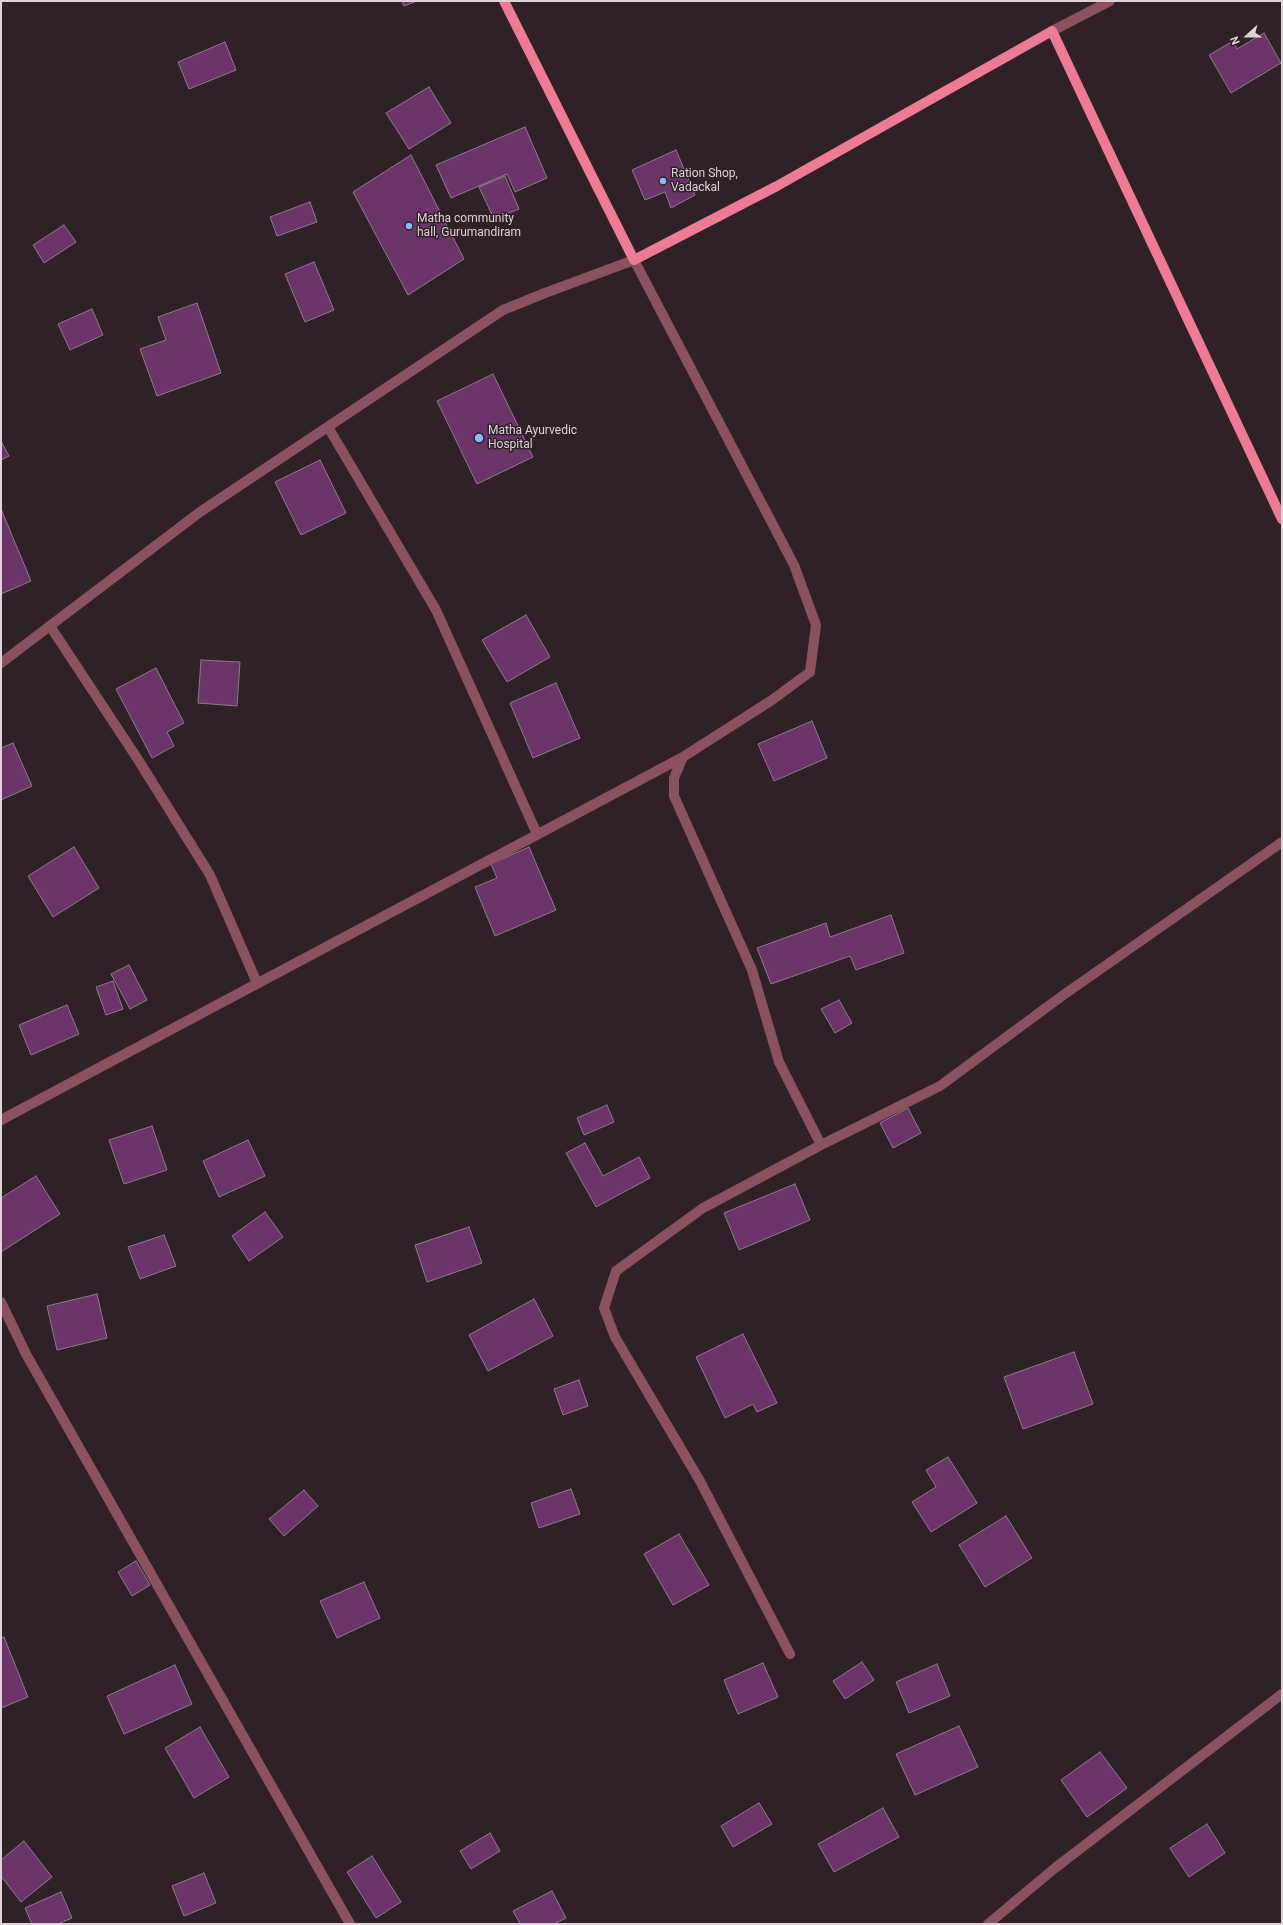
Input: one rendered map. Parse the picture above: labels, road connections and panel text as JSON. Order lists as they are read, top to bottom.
{
  "places": ["Ration Shop, Vadackal", "Matha community hall, Gurumandiram", "Matha Ayurvedic Hospital"],
  "north": "left"
}
